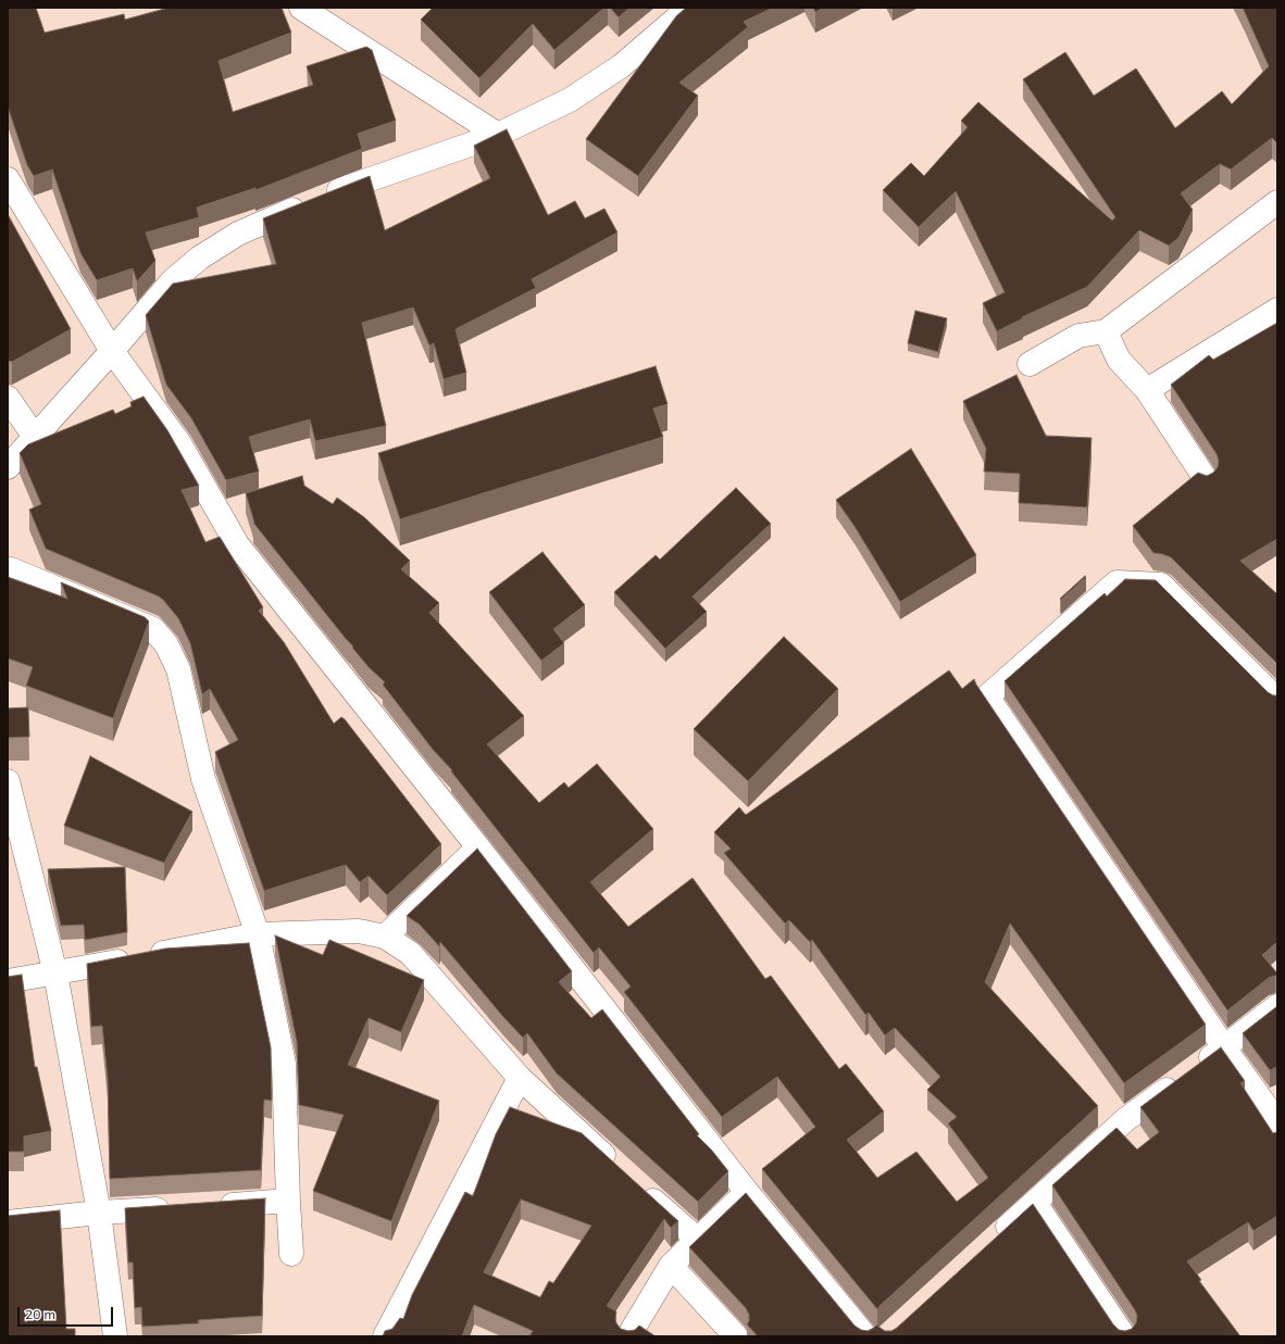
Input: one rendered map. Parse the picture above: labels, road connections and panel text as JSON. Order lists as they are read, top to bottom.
{
  "scale_bar": "20 m"
}
